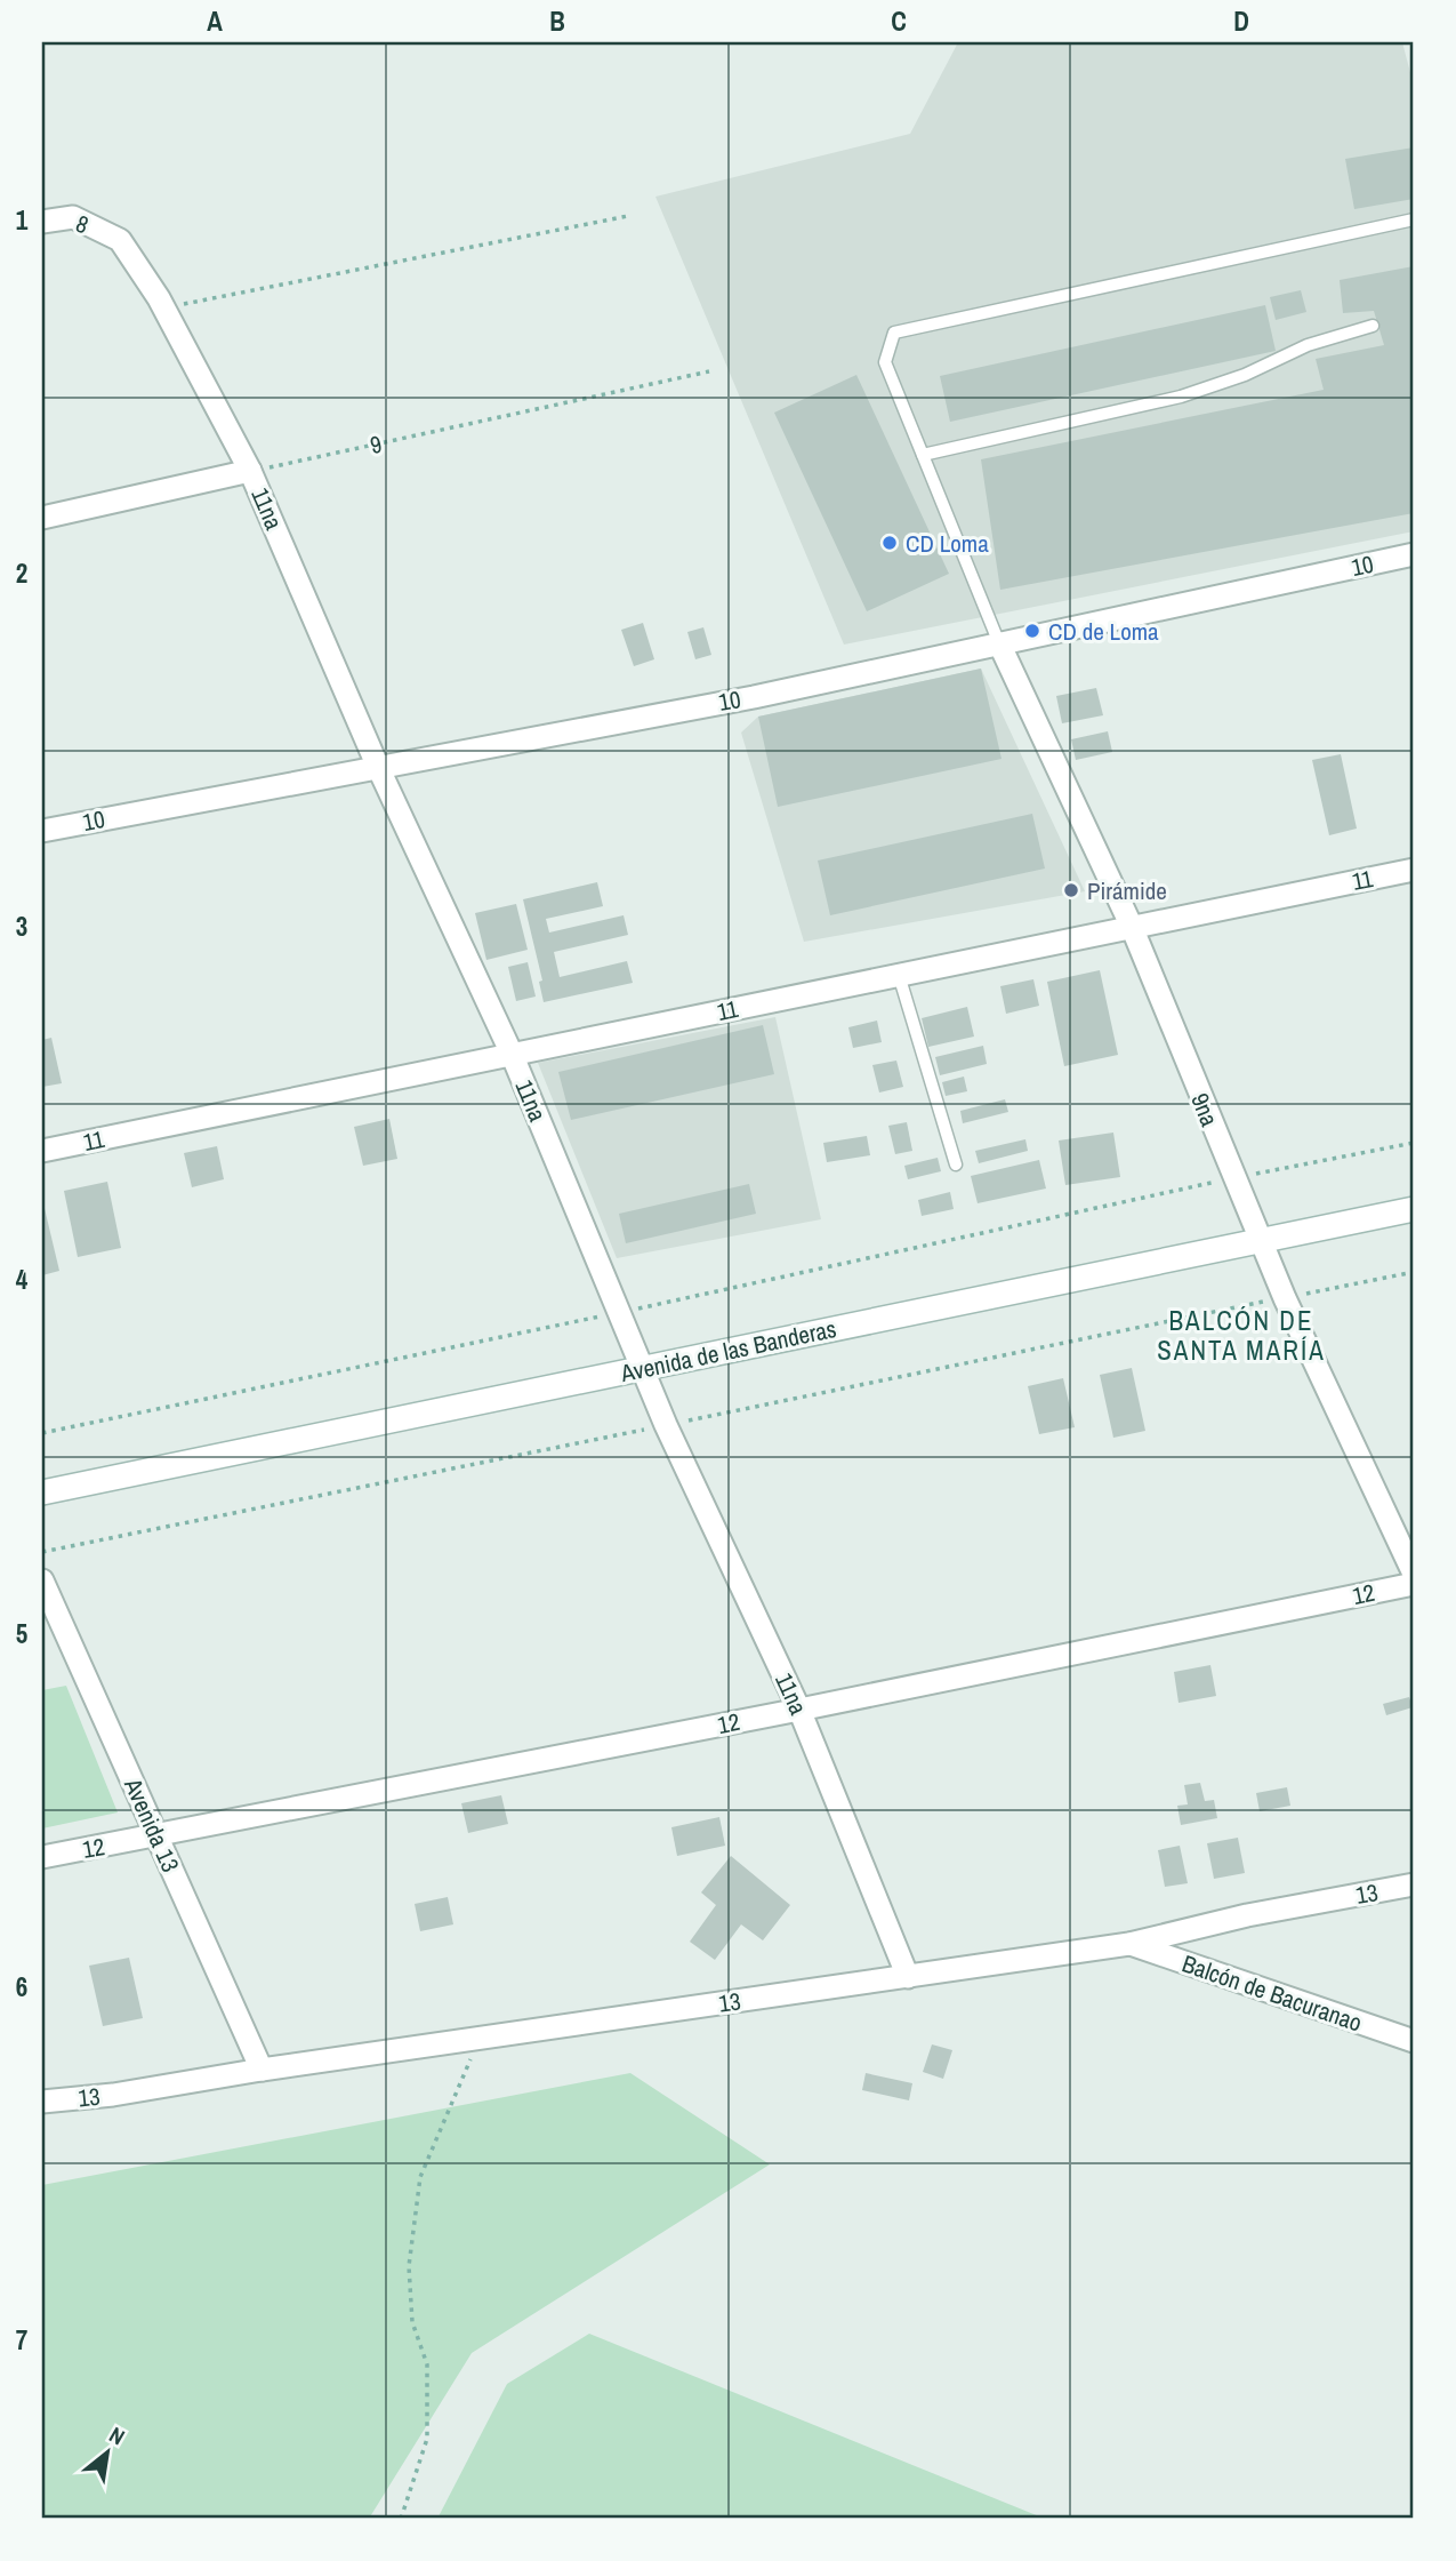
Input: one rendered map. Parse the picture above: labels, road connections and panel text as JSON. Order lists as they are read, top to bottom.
{
  "streets": {
    "street": [
      "8",
      "11na",
      "10",
      "11",
      "9na",
      "Avenida de las Banderas",
      "12",
      "Avenida 13",
      "13",
      "Balcón de Bacuranao"
    ],
    "path": ["9"]
  },
  "crossings": [
    ["8", "11na"],
    ["9", "11na"],
    ["11na", "10"],
    ["11na", "11"],
    ["11na", "Avenida de las Banderas"],
    ["11na", "12"],
    ["11na", "13"],
    ["10", "9na"],
    ["11", "9na"],
    ["9na", "Avenida de las Banderas"],
    ["12", "Avenida 13"],
    ["Avenida 13", "13"],
    ["13", "Balcón de Bacuranao"]
  ],
  "districts": ["BALCÓN DE SANTA MARÍA"],
  "places": ["CD Loma", "CD de Loma", "Pirámide"],
  "north": "top right",
  "grid": {
    "columns": [
      "A",
      "B",
      "C",
      "D"
    ],
    "rows": [
      "1",
      "2",
      "3",
      "4",
      "5",
      "6",
      "7"
    ]
  }
}
